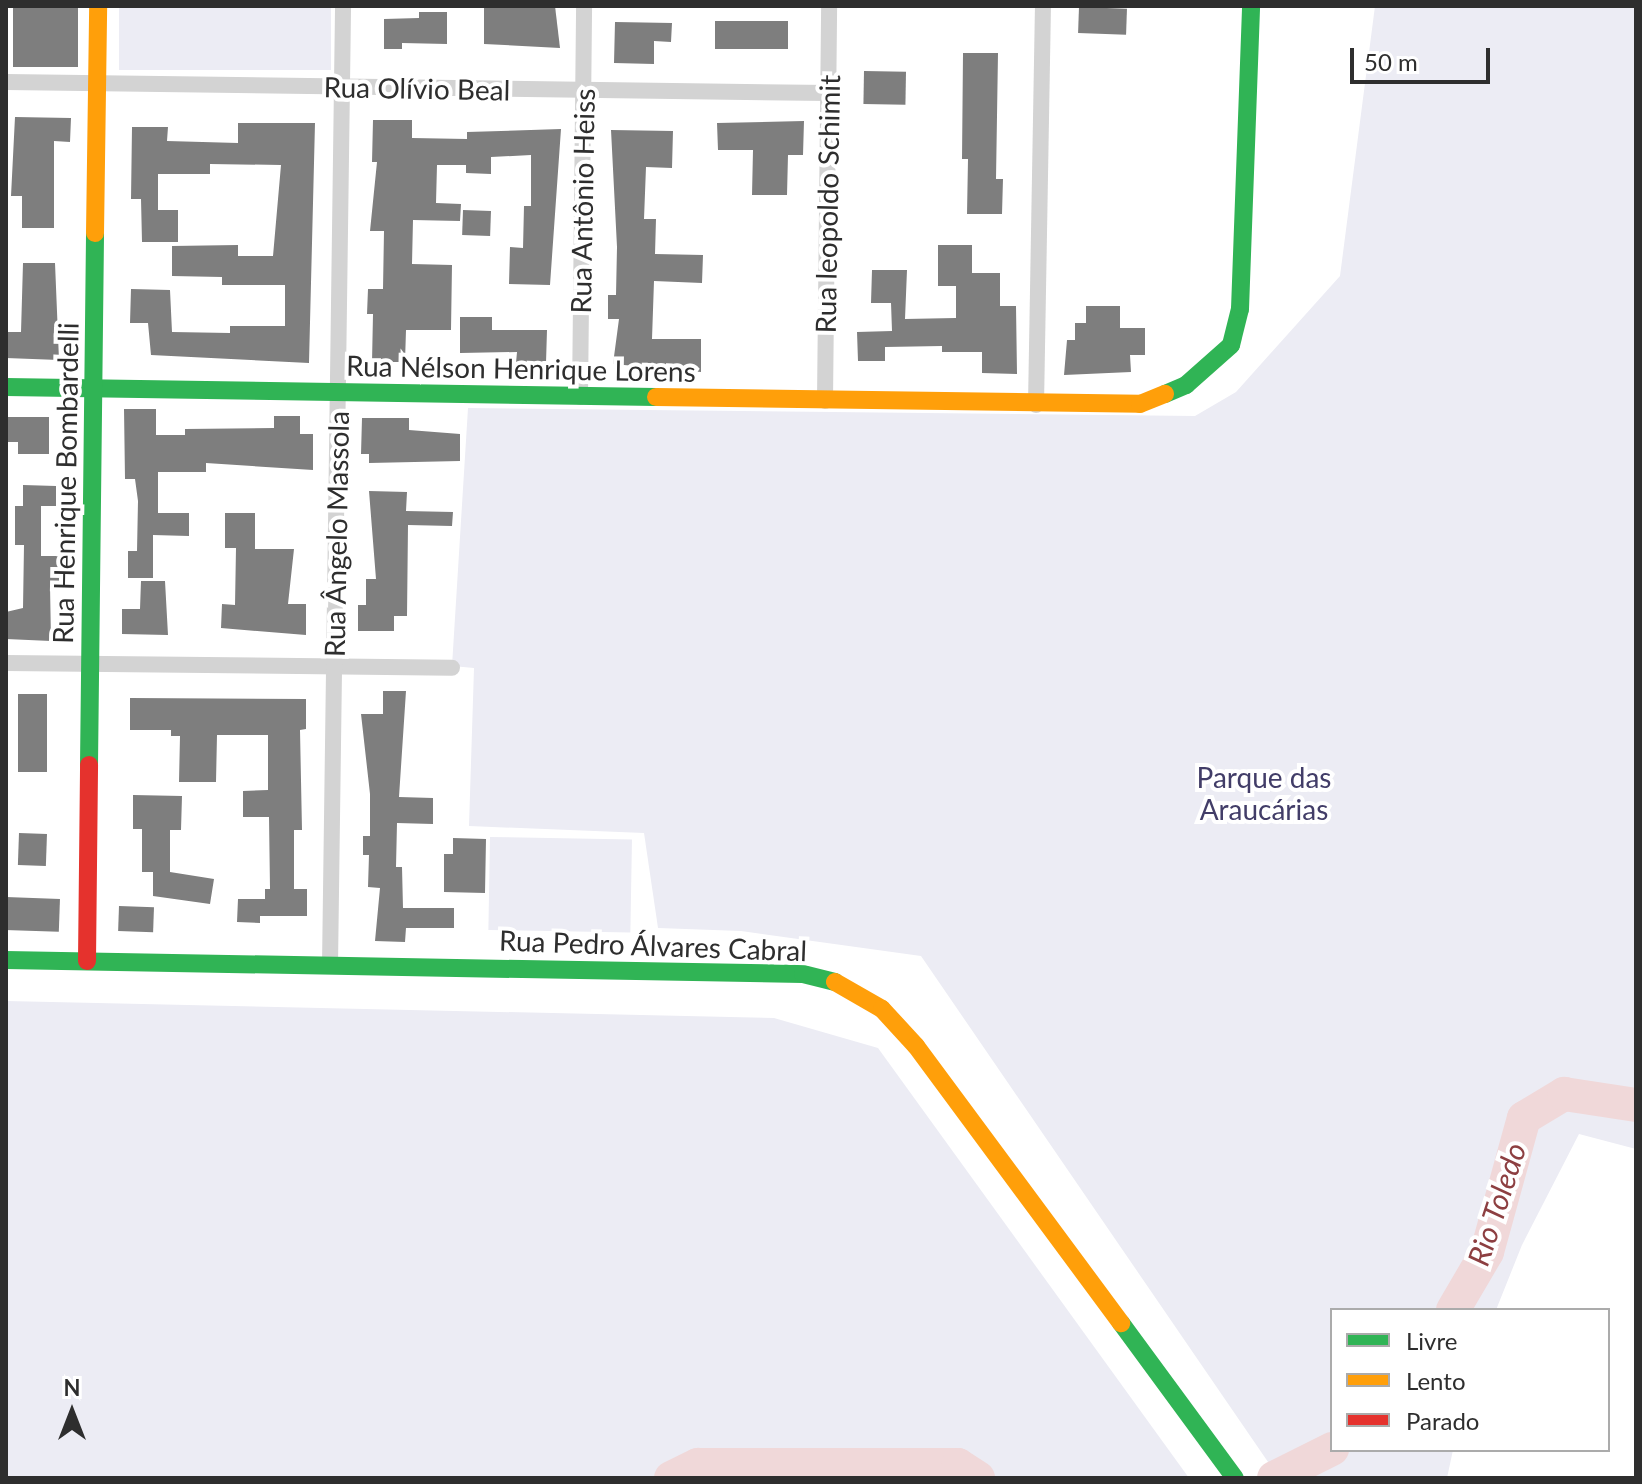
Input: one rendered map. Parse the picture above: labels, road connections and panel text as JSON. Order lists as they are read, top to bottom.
{
  "streets": {
    "street": [
      "Rua Olívio Beal",
      "Rua Antônio Heiss",
      "Rua leopoldo Schimit",
      "Rua Nélson Henrique Lorens",
      "Rua Henrique Bombardelli",
      "Rua Ângelo Massola",
      "Rua Pedro Álvares Cabral"
    ]
  },
  "crossings": [
    ["Rua Olívio Beal", "Rua Antônio Heiss"],
    ["Rua Olívio Beal", "Rua leopoldo Schimit"],
    ["Rua Olívio Beal", "Rua Henrique Bombardelli"],
    ["Rua Olívio Beal", "Rua Ângelo Massola"],
    ["Rua Antônio Heiss", "Rua Nélson Henrique Lorens"],
    ["Rua leopoldo Schimit", "Rua Nélson Henrique Lorens"],
    ["Rua Nélson Henrique Lorens", "Rua Henrique Bombardelli"],
    ["Rua Nélson Henrique Lorens", "Rua Ângelo Massola"],
    ["Rua Henrique Bombardelli", "Rua Pedro Álvares Cabral"],
    ["Rua Ângelo Massola", "Rua Pedro Álvares Cabral"]
  ],
  "water": ["Rio Toledo"],
  "parks": ["Parque das Araucárias"],
  "legend": ["Livre", "Lento", "Parado"],
  "scale_bar": "50 m",
  "north": "top"
}
